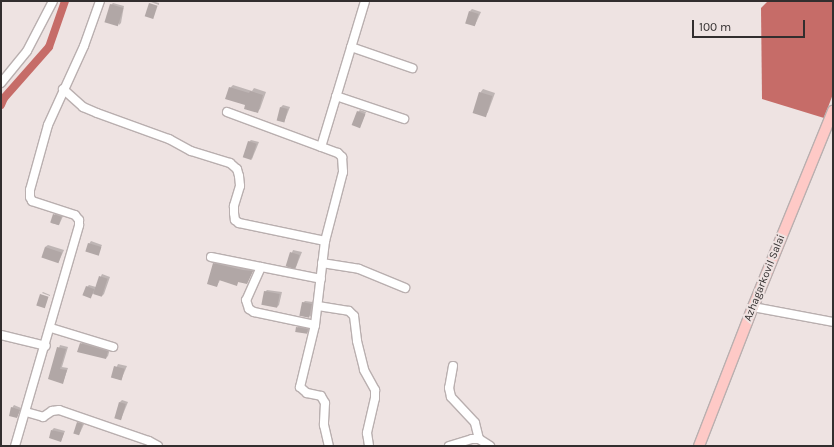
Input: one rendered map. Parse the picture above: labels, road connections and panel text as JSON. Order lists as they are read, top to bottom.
{
  "streets": {
    "main road": ["Azhagarkovil Salai"]
  },
  "scale_bar": "100 m"
}
